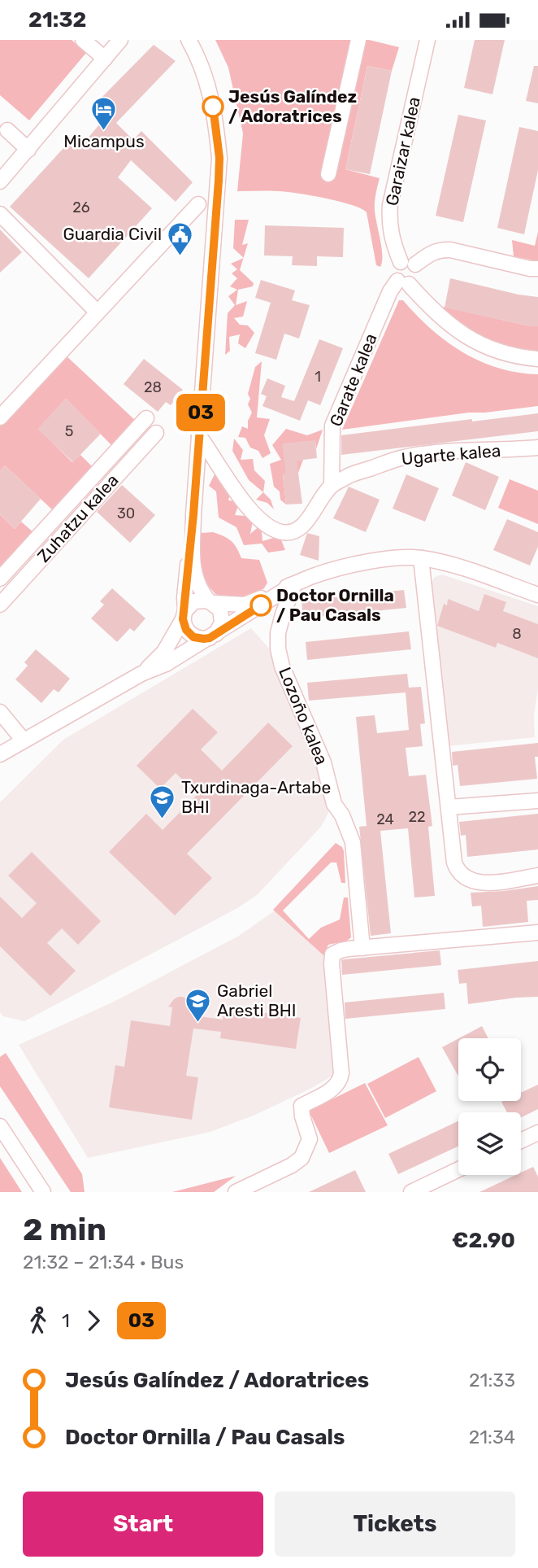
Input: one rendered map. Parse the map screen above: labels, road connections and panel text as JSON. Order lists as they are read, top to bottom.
{
  "streets": {
    "street": [
      "Garaizar kalea",
      "Garate kalea",
      "Ugarte kalea",
      "Zuhatzu kalea",
      "Lozoño kalea"
    ]
  },
  "crossings": [
    ["Garate kalea", "Ugarte kalea"]
  ],
  "places": {
    "other": ["Jesús Galíndez / Adoratrices", "Doctor Ornilla / Pau Casals"],
    "hotel": ["Micampus"],
    "public building": ["Guardia Civil"],
    "school or university": ["Txurdinaga-Artabe BHI", "Gabriel Aresti BHI"]
  },
  "lines": ["bus line 03"],
  "house_numbers": [
    "26",
    "1",
    "28",
    "5",
    "30",
    "8",
    "22",
    "24"
  ],
  "page": {
    "status": "21:32",
    "on_map": "03",
    "heading": ["2 min", "21:32 – 21:34 · Bus", "€2.90"],
    "legs": ["1", "03"],
    "list": [
      {
        "name": "Jesús Galíndez / Adoratrices",
        "value": "21:33"
      },
      {
        "name": "Doctor Ornilla / Pau Casals",
        "value": "21:34"
      }
    ],
    "buttons": ["Start", "Tickets"]
  }
}
